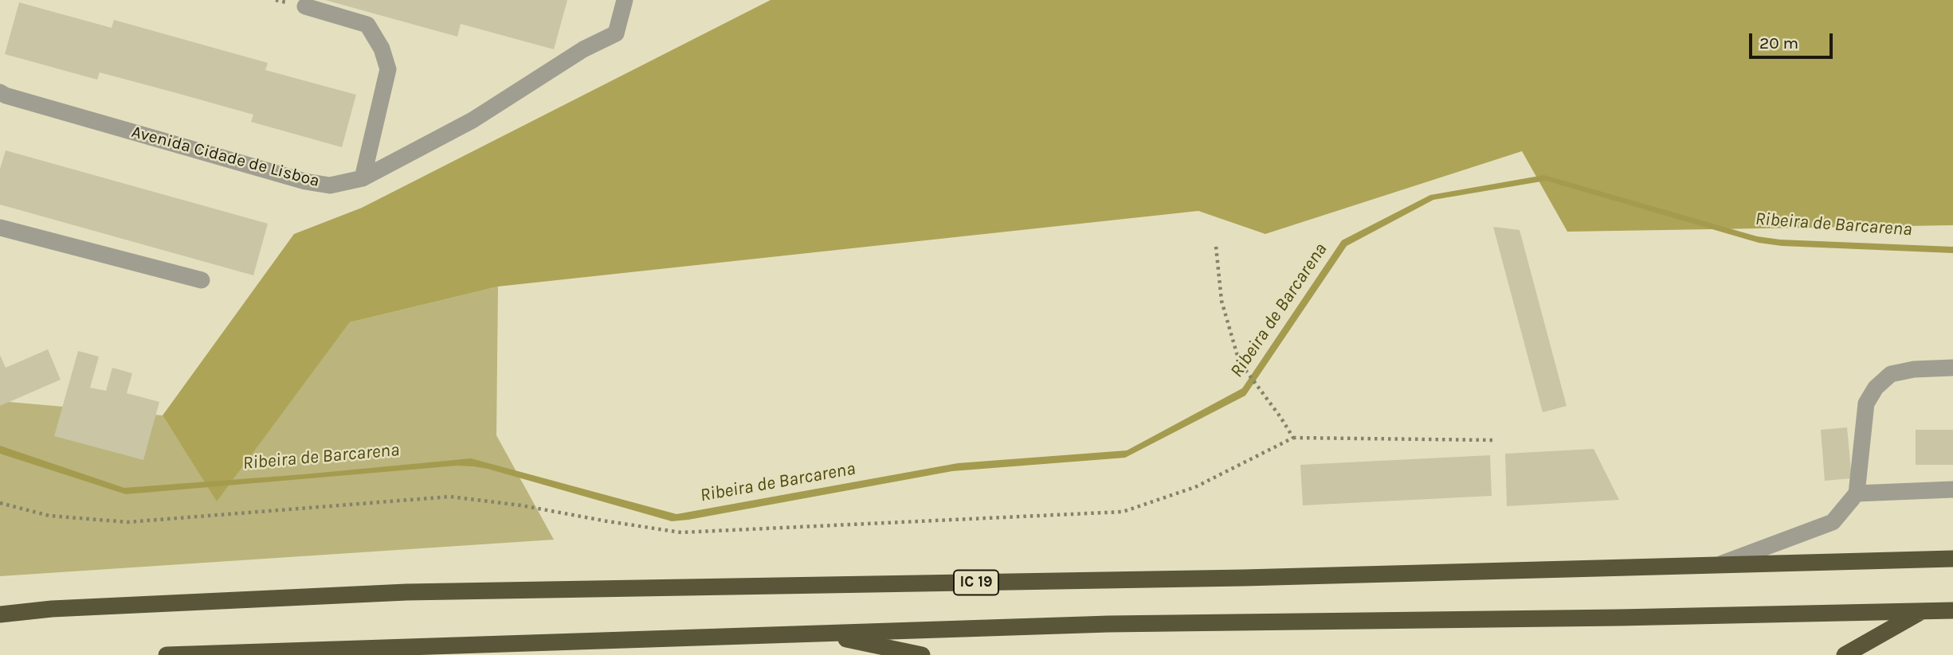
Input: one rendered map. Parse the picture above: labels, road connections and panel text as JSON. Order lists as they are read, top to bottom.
{
  "streets": {
    "highway": ["IC 19"],
    "street": ["Avenida Cidade de Lisboa"]
  },
  "water": ["Ribeira de Barcarena"],
  "scale_bar": "20 m"
}
